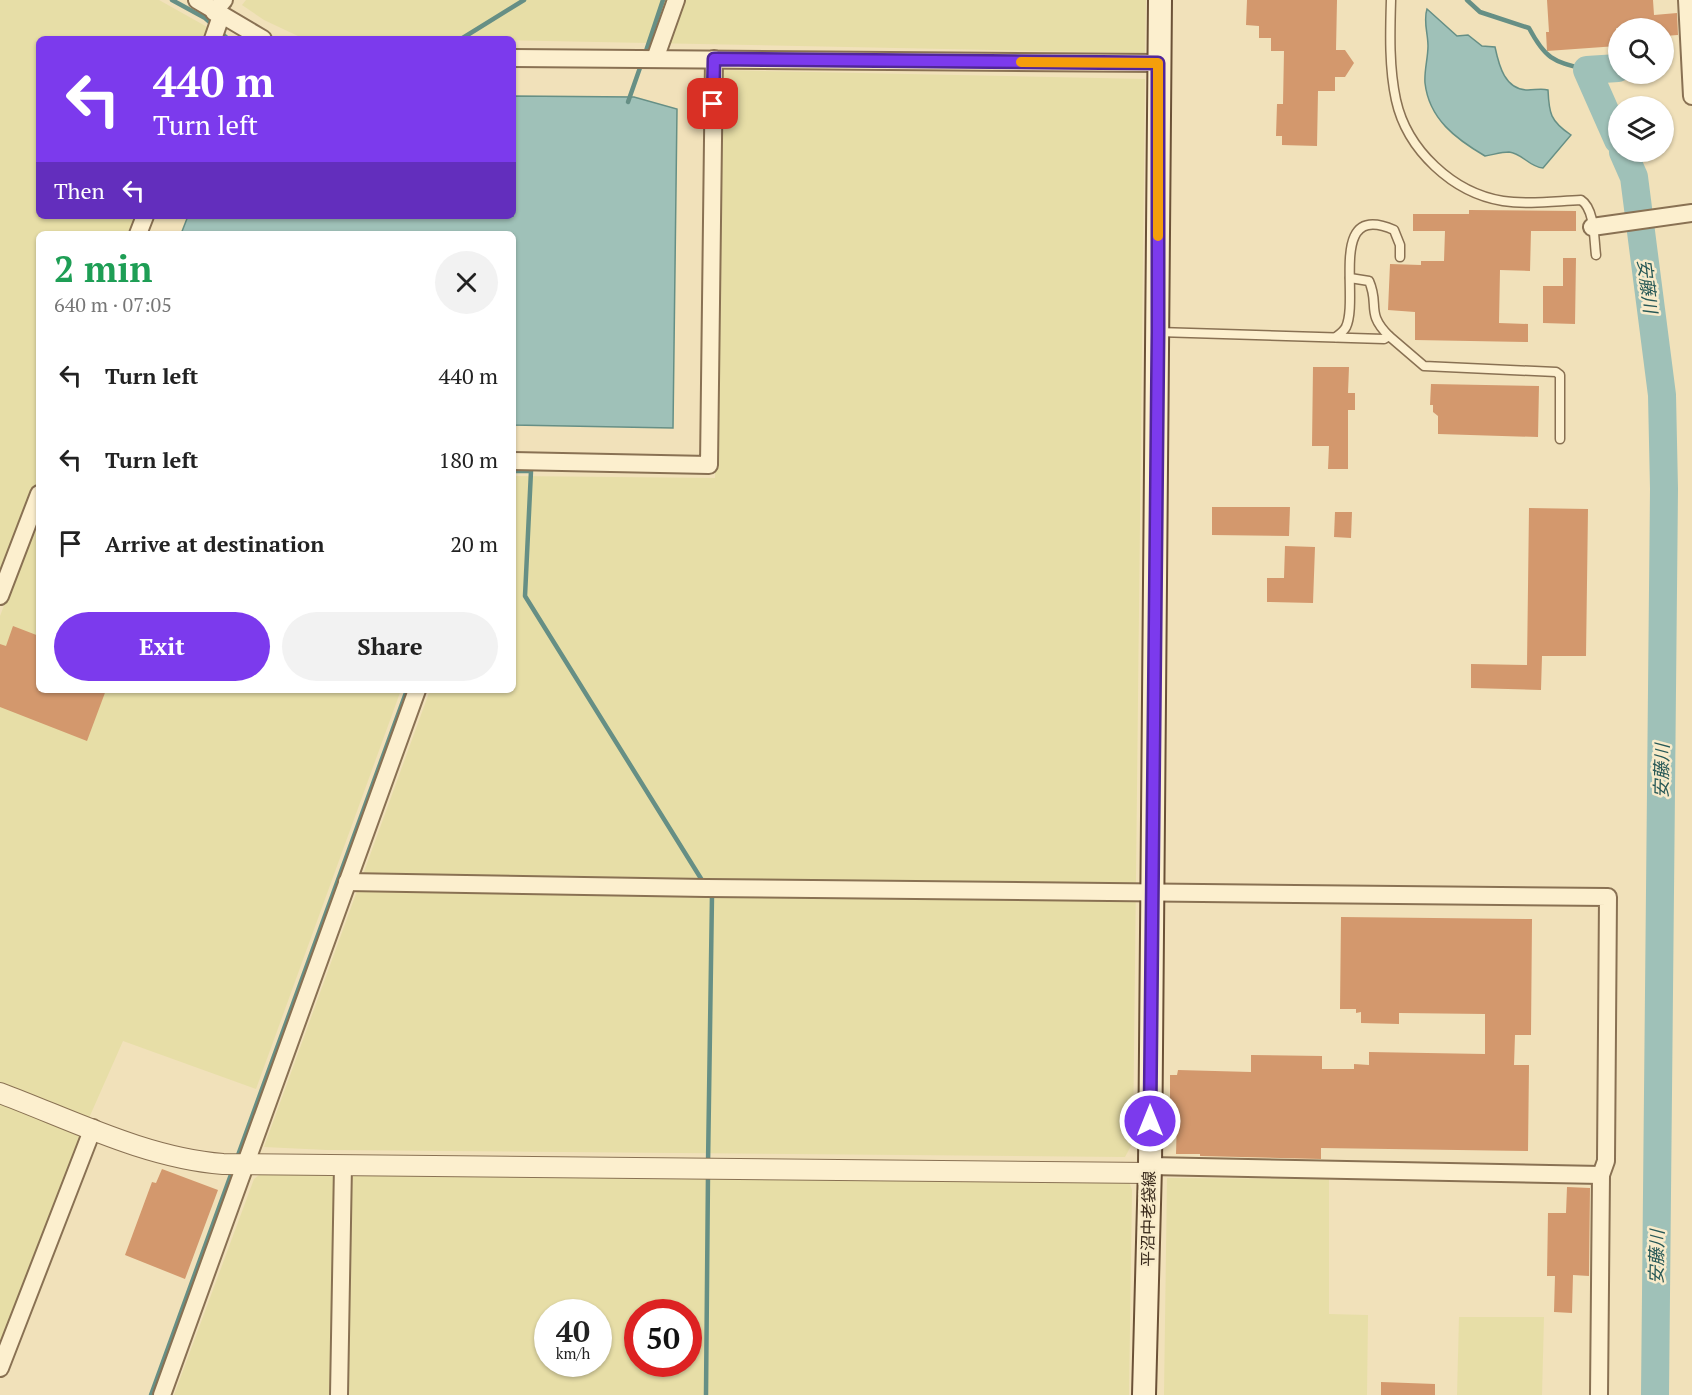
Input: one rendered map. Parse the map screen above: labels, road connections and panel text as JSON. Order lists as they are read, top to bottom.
{
  "streets": {
    "main road": ["平沼中老袋線"]
  },
  "water": ["安藤川"],
  "page": {
    "turn": ["440 m", "Turn left"],
    "then": "Then",
    "heading": ["2 min", "640 m · 07:05"],
    "list": [
      {
        "name": "Turn left",
        "value": "440 m"
      },
      {
        "name": "Turn left",
        "value": "180 m"
      },
      {
        "name": "Arrive at destination",
        "value": "20 m"
      }
    ],
    "buttons": ["Exit", "Share"],
    "speed": "40 km/h",
    "limit": "50"
  }
}
